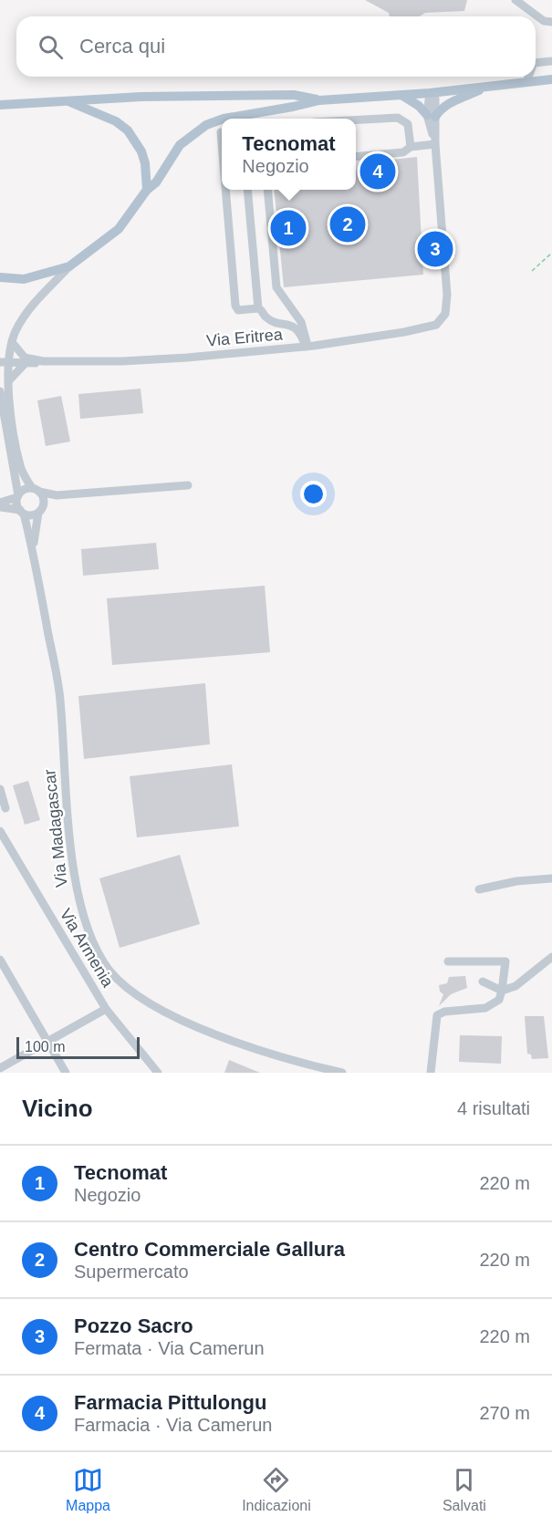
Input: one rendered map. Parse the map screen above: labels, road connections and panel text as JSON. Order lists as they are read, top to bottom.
{
  "streets": {
    "street": ["Via Eritrea", "Via Madagascar", "Via Armenia"]
  },
  "scale_bar": "100 m",
  "page": {
    "search": "Cerca qui",
    "popup": ["Tecnomat", "Negozio"],
    "pins": [
      "4",
      "2",
      "1",
      "3"
    ],
    "scale": "100 m",
    "heading": ["Vicino", "4 risultati"],
    "list": [
      {
        "mark": "1",
        "name": "Tecnomat",
        "note": "Negozio",
        "value": "220 m"
      },
      {
        "mark": "2",
        "name": "Centro Commerciale Gallura",
        "note": "Supermercato",
        "value": "220 m"
      },
      {
        "mark": "3",
        "name": "Pozzo Sacro",
        "note": "Fermata · Via Camerun",
        "value": "220 m"
      },
      {
        "mark": "4",
        "name": "Farmacia Pittulongu",
        "note": "Farmacia · Via Camerun",
        "value": "270 m"
      }
    ],
    "nav": ["Mappa", "Indicazioni", "Salvati"]
  }
}
